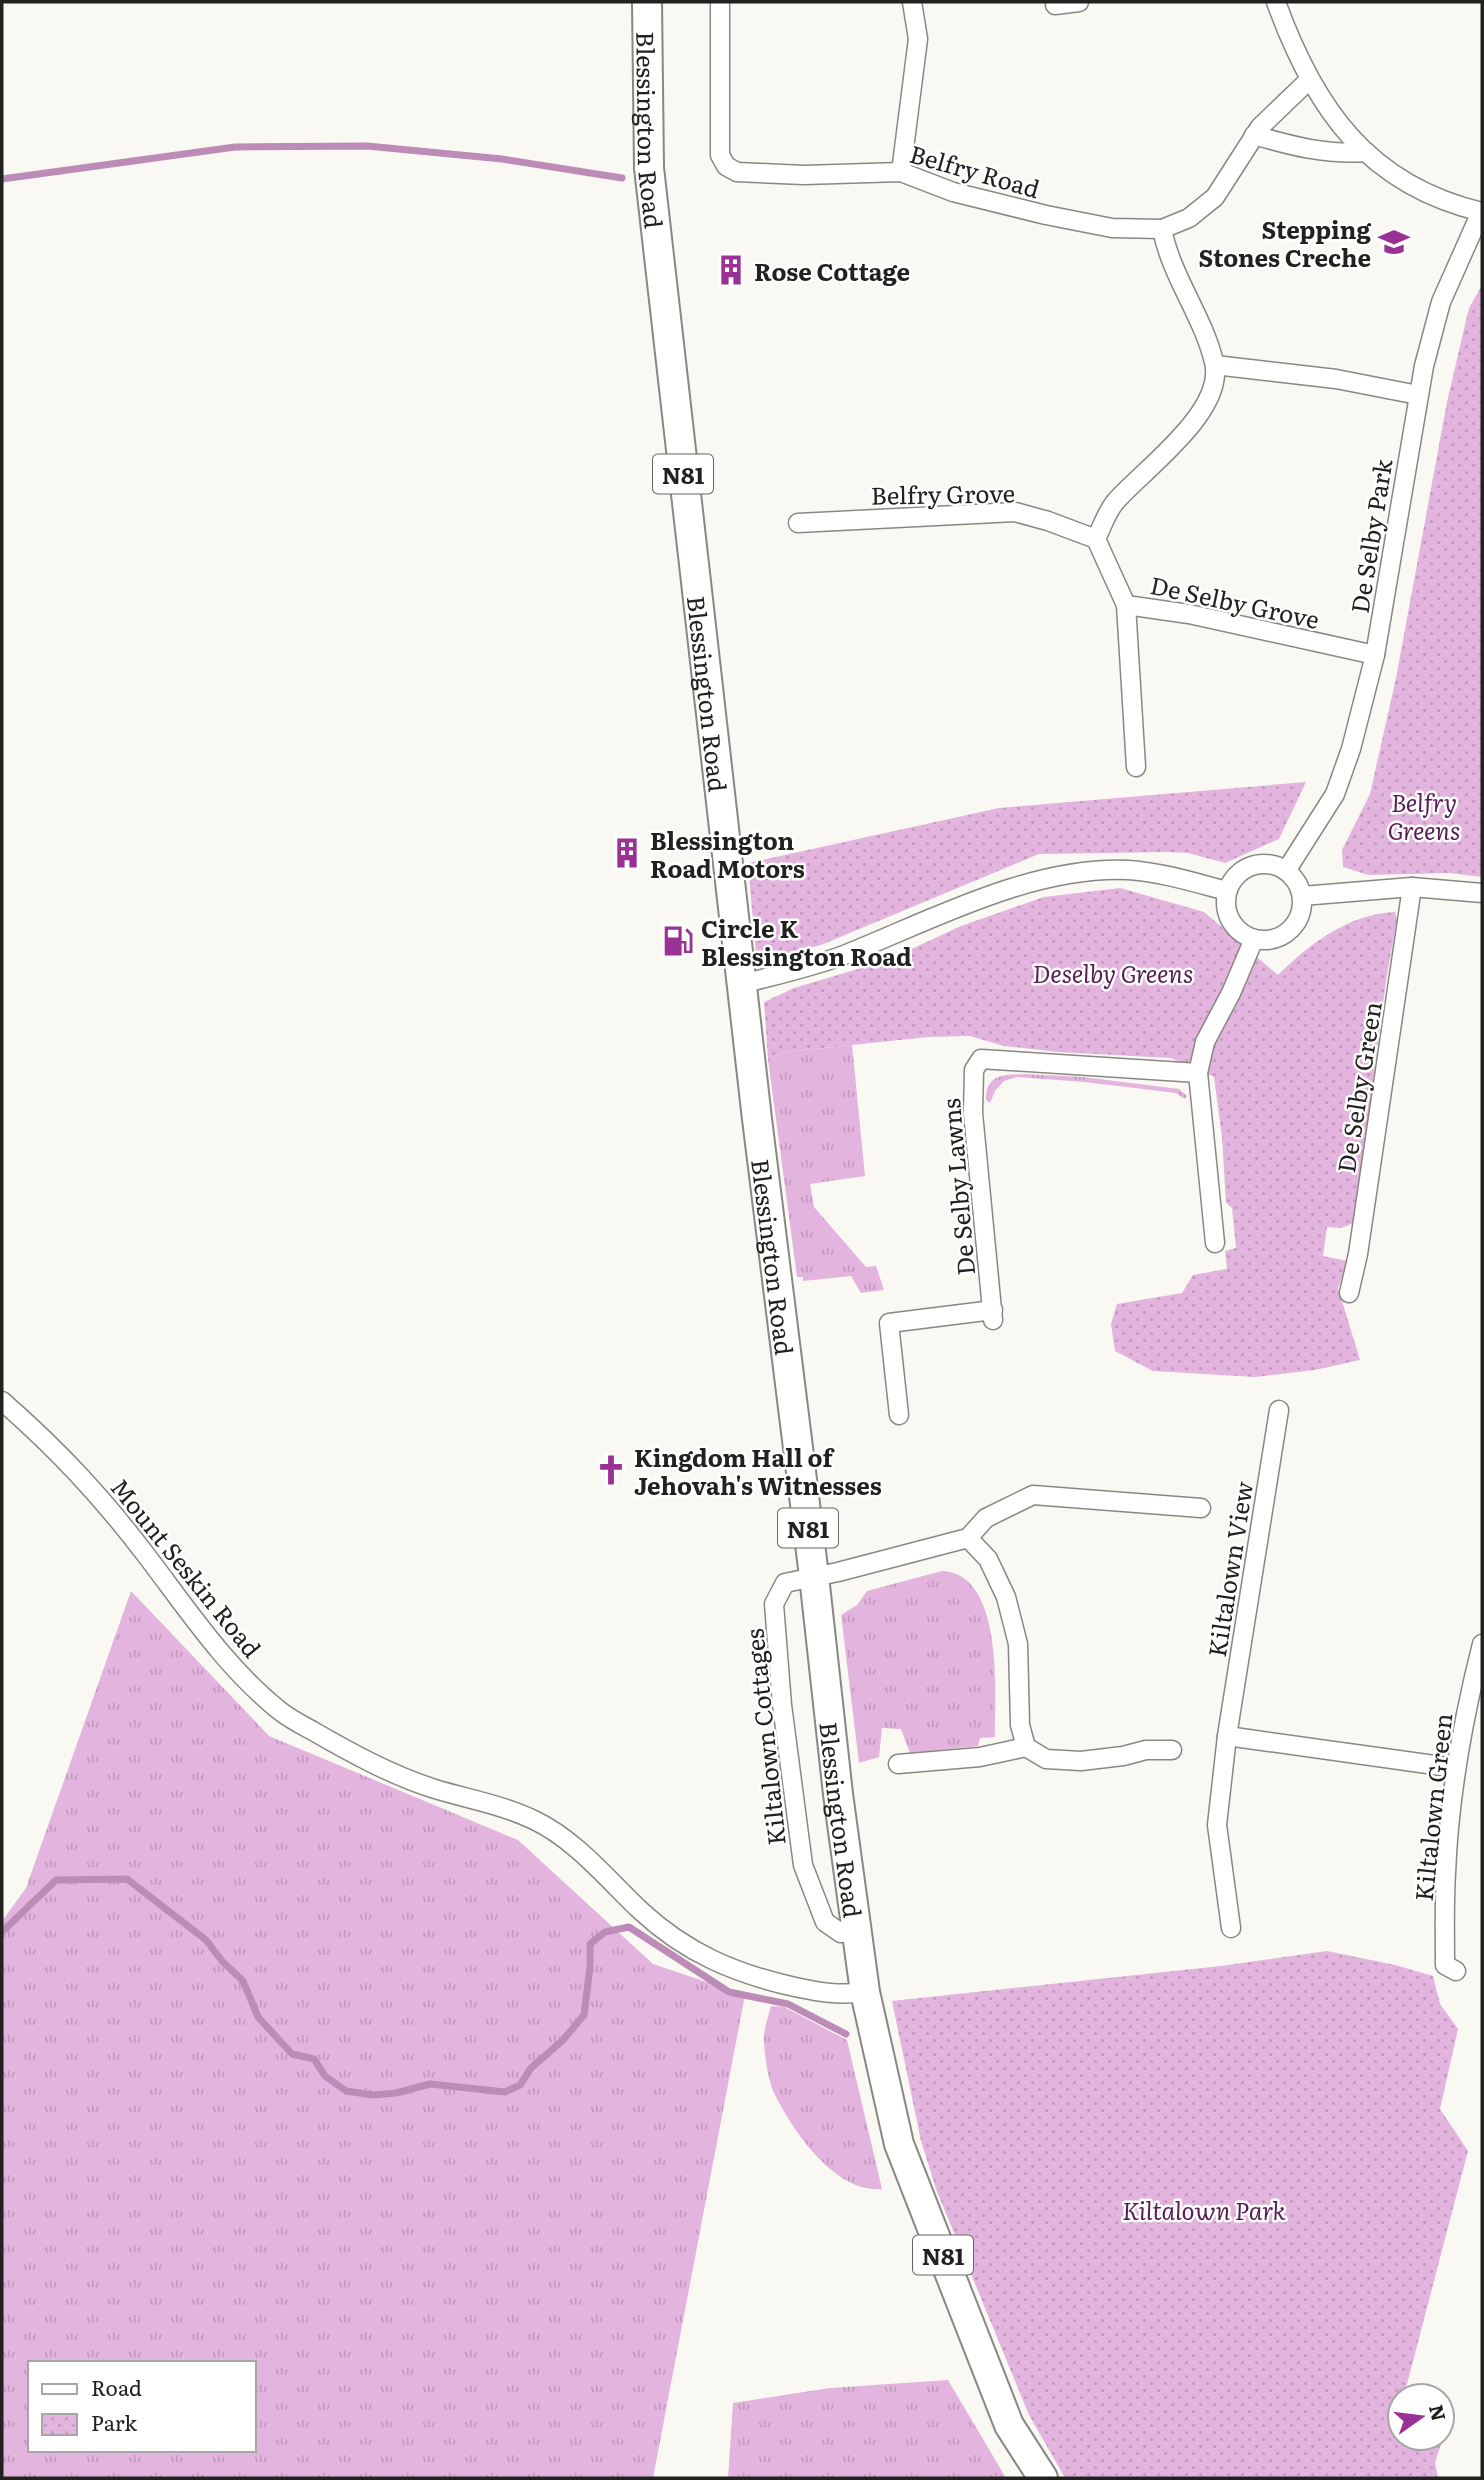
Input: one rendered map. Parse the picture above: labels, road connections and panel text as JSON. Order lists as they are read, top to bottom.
{
  "streets": {
    "main road": ["Blessington Road", "N81"],
    "street": [
      "Belfry Road",
      "Belfry Grove",
      "De Selby Park",
      "De Selby Grove",
      "De Selby Green",
      "De Selby Lawns",
      "Mount Seskin Road",
      "Kiltalown View",
      "Kiltalown Cottages",
      "Kiltalown Green"
    ]
  },
  "crossings": [
    ["Blessington Road", "Mount Seskin Road"],
    ["Blessington Road", "Kiltalown Cottages"],
    ["De Selby Park", "De Selby Grove"]
  ],
  "parks": ["Belfry Greens", "Deselby Greens", "Kiltalown Park"],
  "places": {
    "school or university": ["Stepping Stones Creche"],
    "building": ["Rose Cottage", "Blessington Road Motors"],
    "fuel station": ["Circle K Blessington Road"],
    "church": ["Kingdom Hall of Jehovah's Witnesses"]
  },
  "legend": ["Road", "Park"],
  "north": "right"
}
